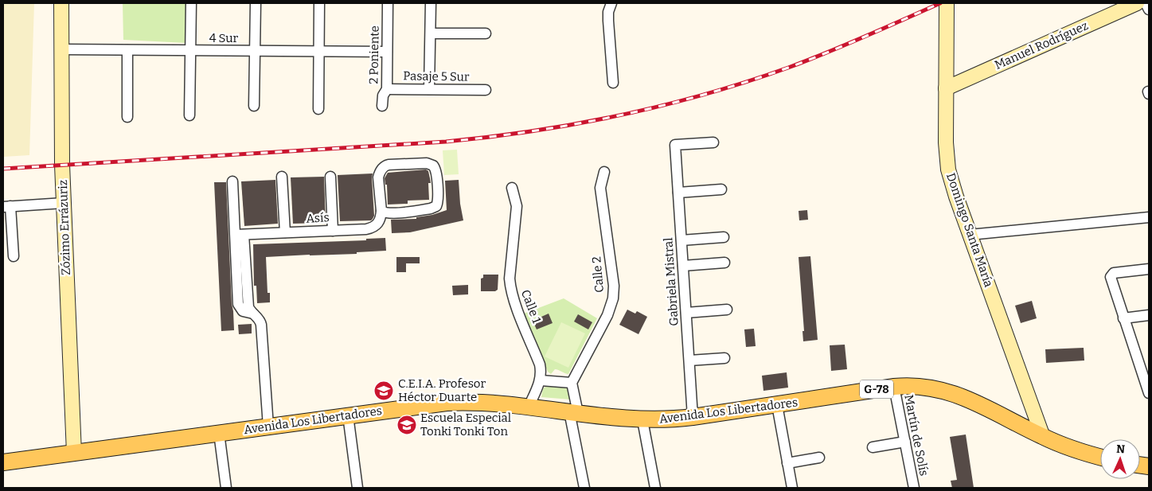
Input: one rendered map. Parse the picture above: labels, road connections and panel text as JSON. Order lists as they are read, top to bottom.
{
  "streets": {
    "main road": ["G-78", "Avenida Los Libertadores"],
    "street": [
      "4 Sur",
      "Manuel Rodríguez",
      "2 Poniente",
      "Pasaje 5 Sur",
      "Asís",
      "Zózimo Errázuriz",
      "Domingo Santa María",
      "Calle 2",
      "Gabriela Mistral",
      "Calle 1",
      "Martín de Solís"
    ]
  },
  "crossings": [
    ["4 Sur", "2 Poniente"],
    ["4 Sur", "Zózimo Errázuriz"],
    ["Manuel Rodríguez", "Domingo Santa María"],
    ["2 Poniente", "Pasaje 5 Sur"],
    ["Zózimo Errázuriz", "Avenida Los Libertadores"],
    ["Domingo Santa María", "Avenida Los Libertadores"],
    ["Gabriela Mistral", "Avenida Los Libertadores"],
    ["Avenida Los Libertadores", "Martín de Solís"]
  ],
  "places": {
    "school or university": ["C.E.I.A. Profesor Héctor Duarte", "Escuela Especial Tonki Tonki Ton"]
  },
  "north": "top"
}
